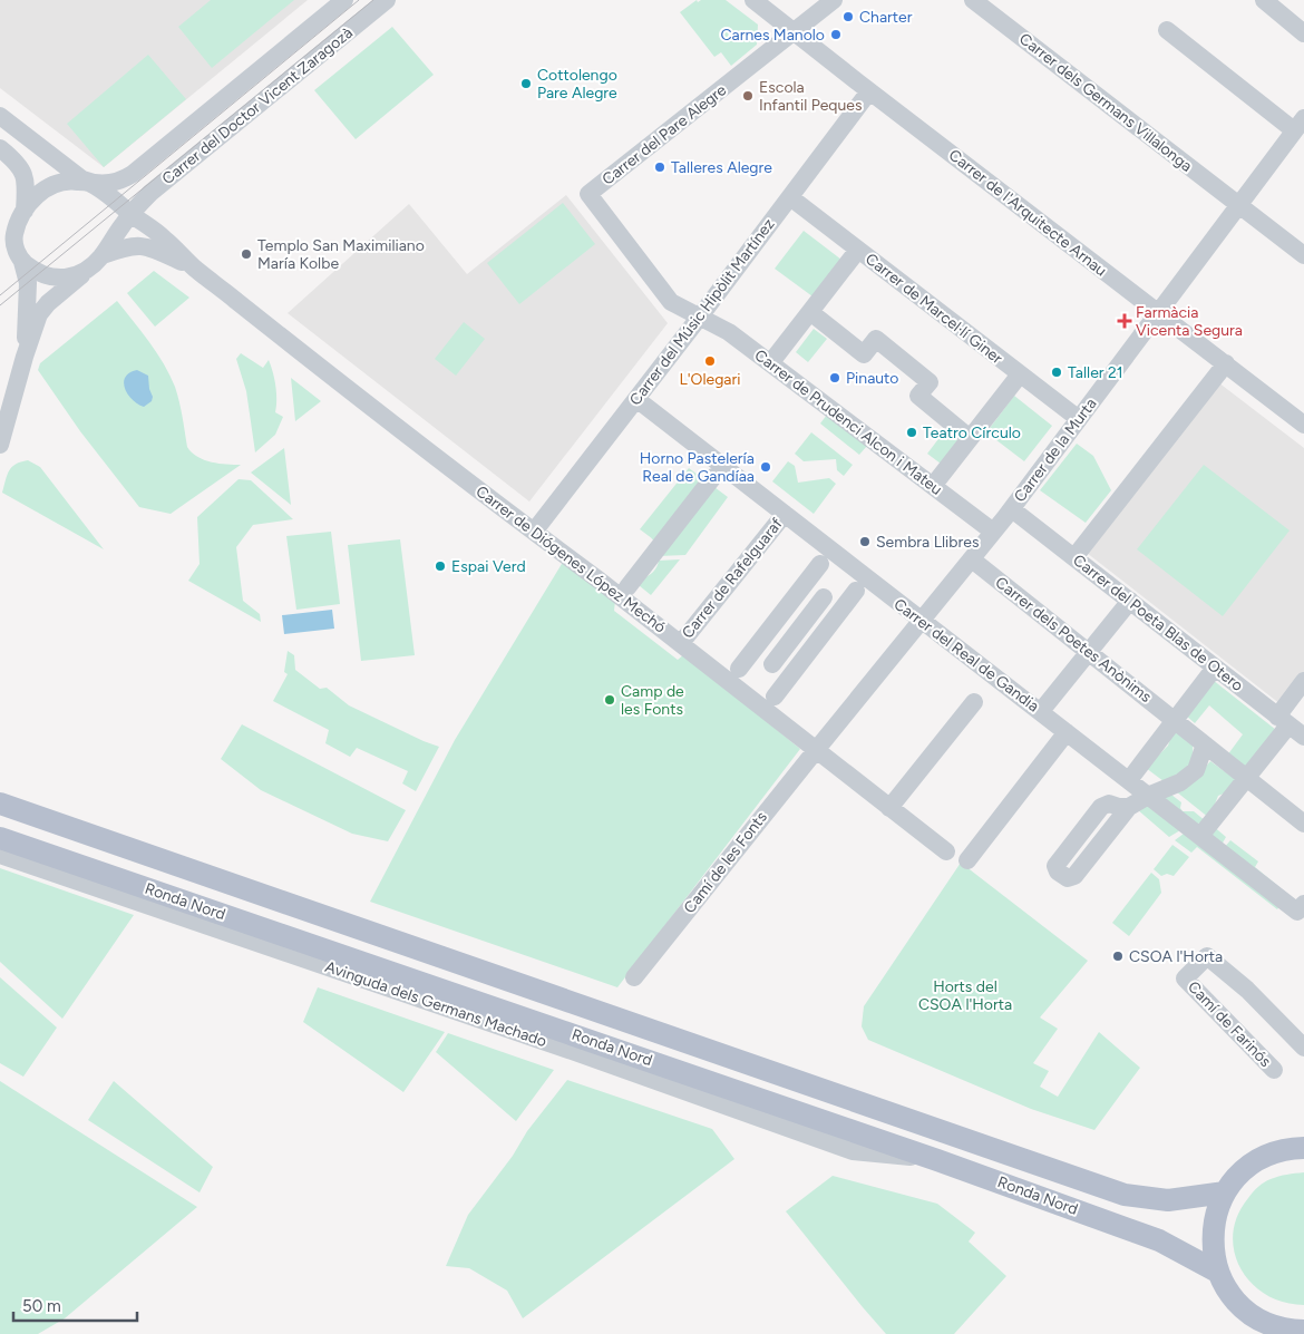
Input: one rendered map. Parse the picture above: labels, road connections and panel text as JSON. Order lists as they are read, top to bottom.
{
  "streets": {
    "main road": ["Ronda Nord"],
    "street": [
      "Carrer dels Germans Villalonga",
      "Carrer del Doctor Vicent Zaragozà",
      "Carrer del Pare Alegre",
      "Carrer de l'Arquitecte Arnau",
      "Carrer de Marcel·lí Giner",
      "Carrer del Músic Hipòlit Martínez",
      "Carrer de Prudenci Alcon i Mateu",
      "Carrer de la Murta",
      "Carrer de Diógenes López Mechó",
      "Carrer de Rafelguaraf",
      "Carrer del Poeta Blas de Otero",
      "Carrer dels Poetes Anònims",
      "Carrer del Real de Gandia",
      "Camí de les Fonts",
      "Avinguda dels Germans Machado",
      "Camí de Farinós"
    ]
  },
  "crossings": [
    ["Carrer dels Germans Villalonga", "Carrer de la Murta"],
    ["Carrer del Doctor Vicent Zaragozà", "Carrer de Diógenes López Mechó"],
    ["Carrer del Pare Alegre", "Carrer de l'Arquitecte Arnau"],
    ["Carrer del Pare Alegre", "Carrer del Músic Hipòlit Martínez"],
    ["Carrer del Pare Alegre", "Carrer de Prudenci Alcon i Mateu"],
    ["Carrer de l'Arquitecte Arnau", "Carrer del Músic Hipòlit Martínez"],
    ["Carrer de l'Arquitecte Arnau", "Carrer de la Murta"],
    ["Carrer de Marcel·lí Giner", "Carrer del Músic Hipòlit Martínez"],
    ["Carrer de Marcel·lí Giner", "Carrer de la Murta"],
    ["Carrer del Músic Hipòlit Martínez", "Carrer de Prudenci Alcon i Mateu"],
    ["Carrer del Músic Hipòlit Martínez", "Carrer de Diógenes López Mechó"],
    ["Carrer del Músic Hipòlit Martínez", "Carrer del Real de Gandia"],
    ["Carrer de Prudenci Alcon i Mateu", "Carrer de la Murta"],
    ["Carrer de la Murta", "Carrer de Diógenes López Mechó"],
    ["Carrer de la Murta", "Carrer del Poeta Blas de Otero"],
    ["Carrer de la Murta", "Carrer dels Poetes Anònims"],
    ["Carrer de la Murta", "Carrer del Real de Gandia"],
    ["Carrer de la Murta", "Camí de les Fonts"],
    ["Carrer de Diógenes López Mechó", "Carrer de Rafelguaraf"],
    ["Carrer de Diógenes López Mechó", "Camí de les Fonts"],
    ["Carrer de Rafelguaraf", "Carrer del Real de Gandia"],
    ["Ronda Nord", "Avinguda dels Germans Machado"]
  ],
  "parks": ["Horts del CSOA l'Horta"],
  "places": {
    "other": [
      "Charter",
      "Carnes Manolo",
      "Cottolengo Pare Alegre",
      "Escola Infantil Peques",
      "Talleres Alegre",
      "Templo San Maximiliano María Kolbe",
      "L'Olegari",
      "Taller 21",
      "Pinauto",
      "Teatro Círculo",
      "Horno Pastelería Real de Gandíaa",
      "Sembra Llibres",
      "Espai Verd",
      "Camp de les Fonts",
      "CSOA l'Horta"
    ],
    "health": ["Farmàcia Vicenta Segura"]
  },
  "scale_bar": "50 m"
}
